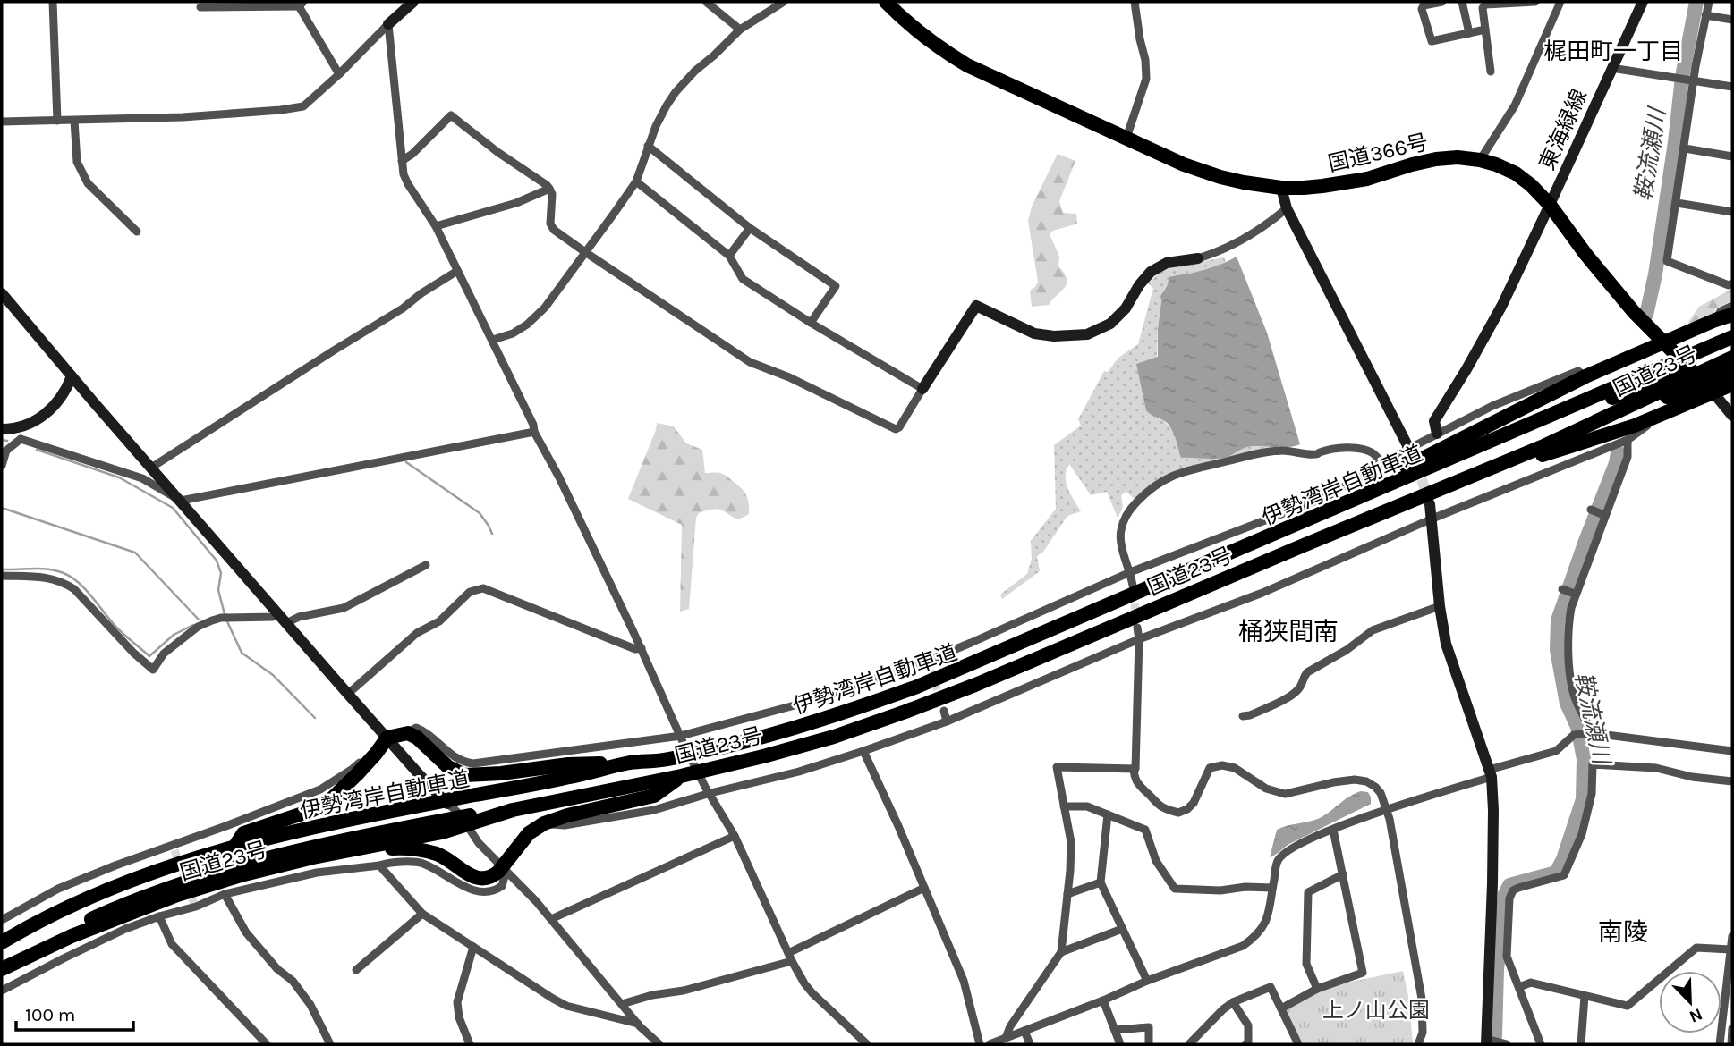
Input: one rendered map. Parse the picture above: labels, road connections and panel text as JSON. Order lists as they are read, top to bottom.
{
  "streets": {
    "highway": ["国道366号", "国道23号", "伊勢湾岸自動車道"],
    "street": ["東海緑線"]
  },
  "crossings": [
    ["東海緑線", "国道366号"],
    ["国道23号", "伊勢湾岸自動車道"]
  ],
  "districts": ["梶田町一丁目", "桶狭間南", "南陵"],
  "water": ["鞍流瀬川"],
  "parks": ["上ノ山公園"],
  "scale_bar": "100 m",
  "north": "bottom right"
}
